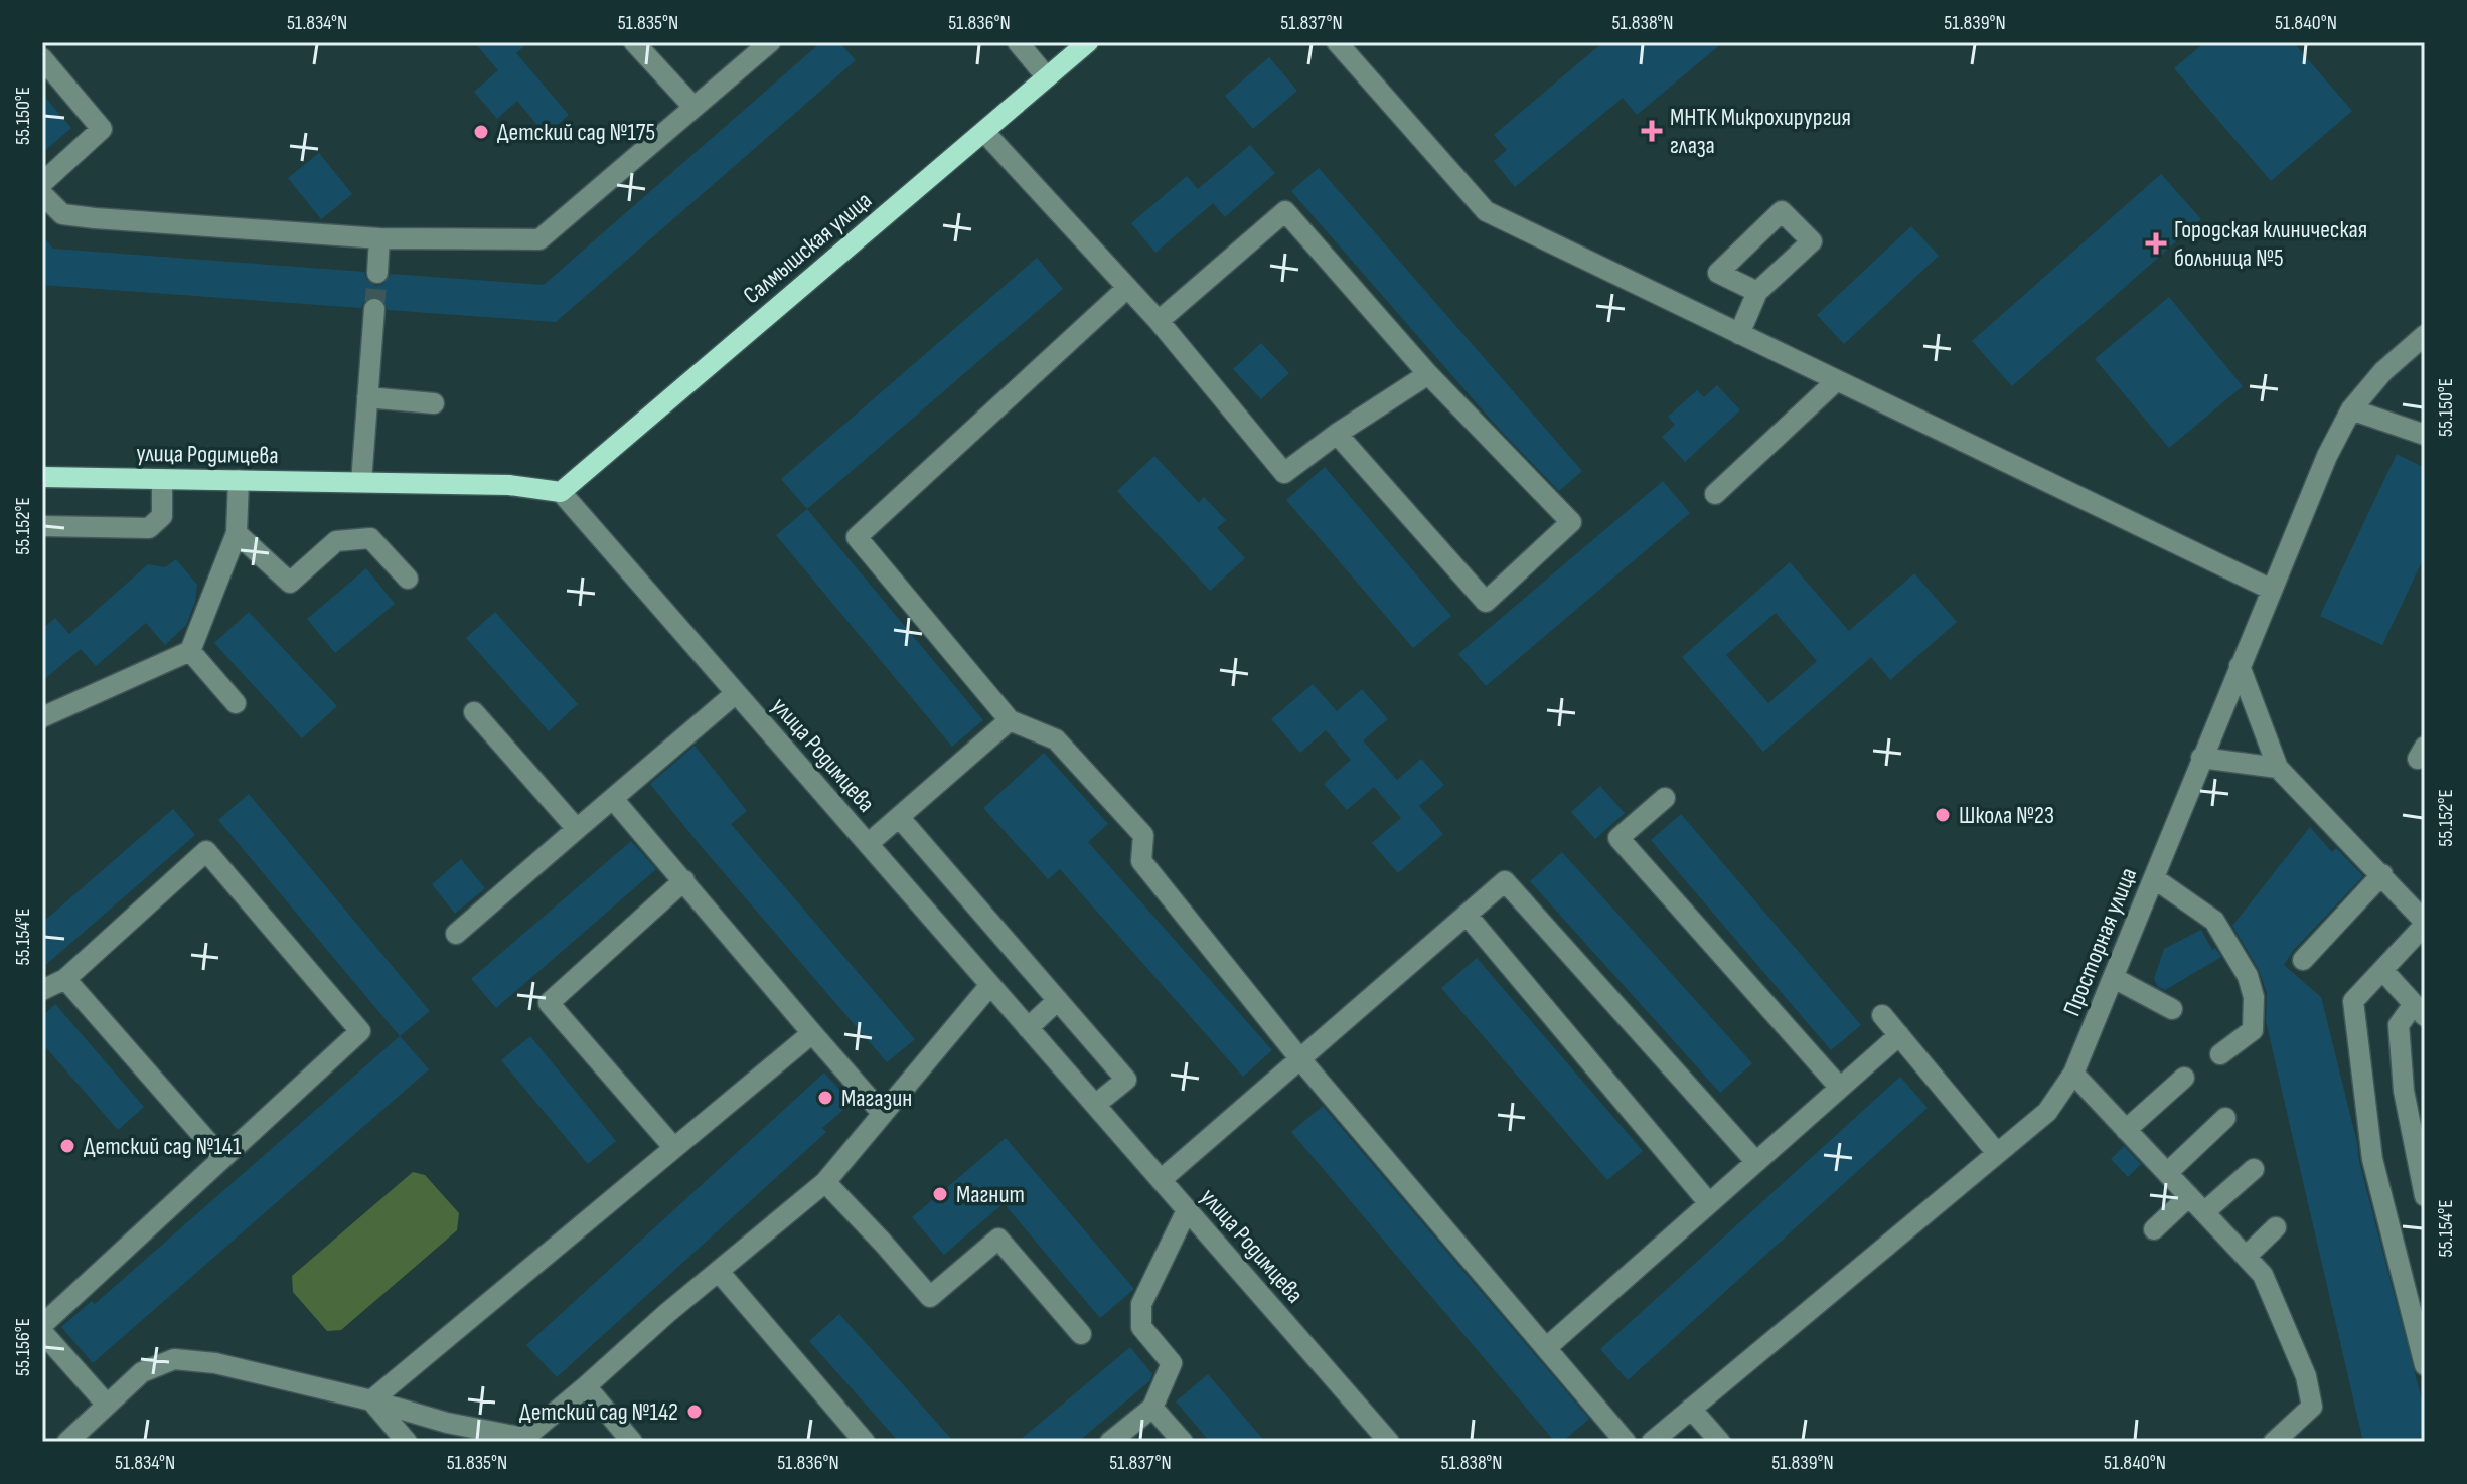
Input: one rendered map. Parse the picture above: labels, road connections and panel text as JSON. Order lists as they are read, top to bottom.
{
  "streets": {
    "main road": ["Салмышская улица", "улица Родимцева"],
    "street": ["Просторная улица"]
  },
  "crossings": [
    ["Салмышская улица", "улица Родимцева"]
  ],
  "places": {
    "health": ["МНТК Микрохирургия глаза", "Городская клиническая больница №5"],
    "other": [
      "Детский сад №175",
      "Школа №23",
      "Магазин",
      "Детский сад №141",
      "Магнит",
      "Детский сад №142"
    ]
  },
  "coordinates": [
    "51.834°N",
    "51.835°N",
    "51.836°N",
    "51.837°N",
    "51.838°N",
    "51.839°N",
    "51.840°N",
    "55.150°E",
    "55.152°E",
    "55.154°E",
    "55.156°E"
  ]
}
